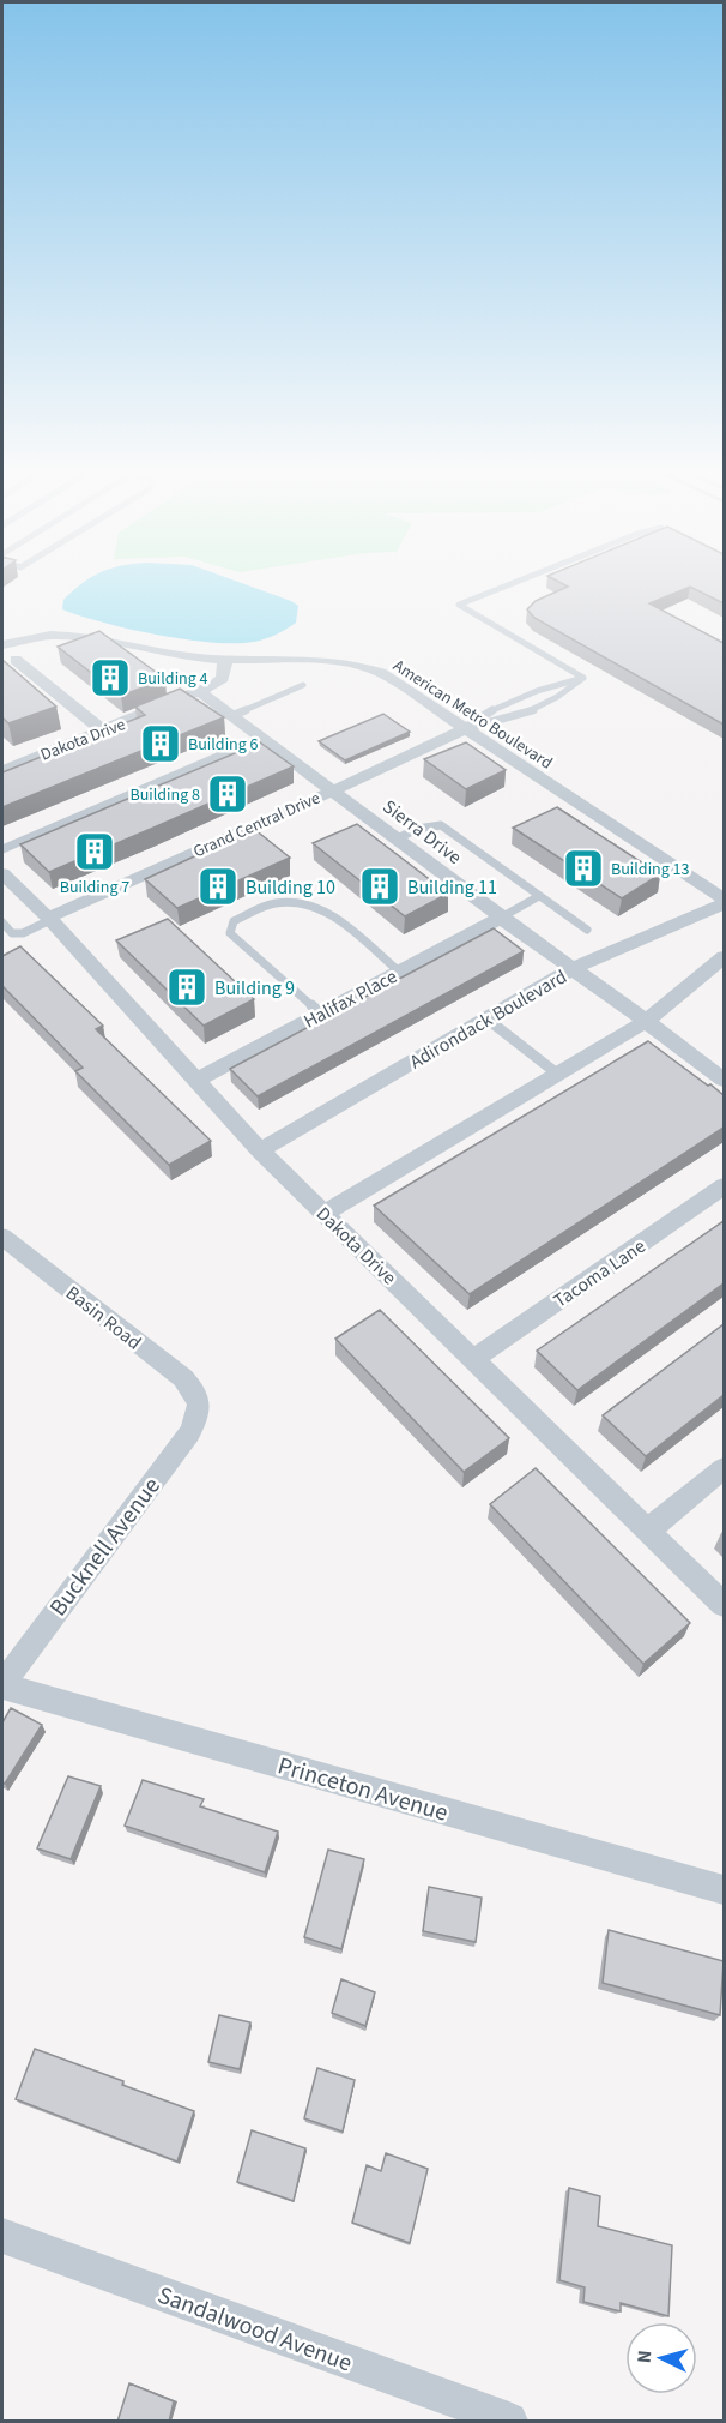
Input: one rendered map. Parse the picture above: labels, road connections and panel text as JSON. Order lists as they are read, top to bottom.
{
  "streets": {
    "street": [
      "American Metro Boulevard",
      "Dakota Drive",
      "Grand Central Drive",
      "Sierra Drive",
      "Halifax Place",
      "Adirondack Boulevard",
      "Tacoma Lane",
      "Basin Road",
      "Bucknell Avenue",
      "Princeton Avenue",
      "Sandalwood Avenue"
    ]
  },
  "crossings": [
    ["American Metro Boulevard", "Dakota Drive"],
    ["American Metro Boulevard", "Grand Central Drive"],
    ["Dakota Drive", "Grand Central Drive"],
    ["Dakota Drive", "Sierra Drive"],
    ["Dakota Drive", "Halifax Place"],
    ["Dakota Drive", "Adirondack Boulevard"],
    ["Dakota Drive", "Tacoma Lane"],
    ["Grand Central Drive", "Sierra Drive"],
    ["Sierra Drive", "Halifax Place"],
    ["Sierra Drive", "Adirondack Boulevard"],
    ["Basin Road", "Bucknell Avenue"],
    ["Bucknell Avenue", "Princeton Avenue"]
  ],
  "places": {
    "building": [
      "Building 4",
      "Building 6",
      "Building 8",
      "Building 7",
      "Building 13",
      "Building 10",
      "Building 11",
      "Building 9"
    ]
  },
  "north": "left"
}
